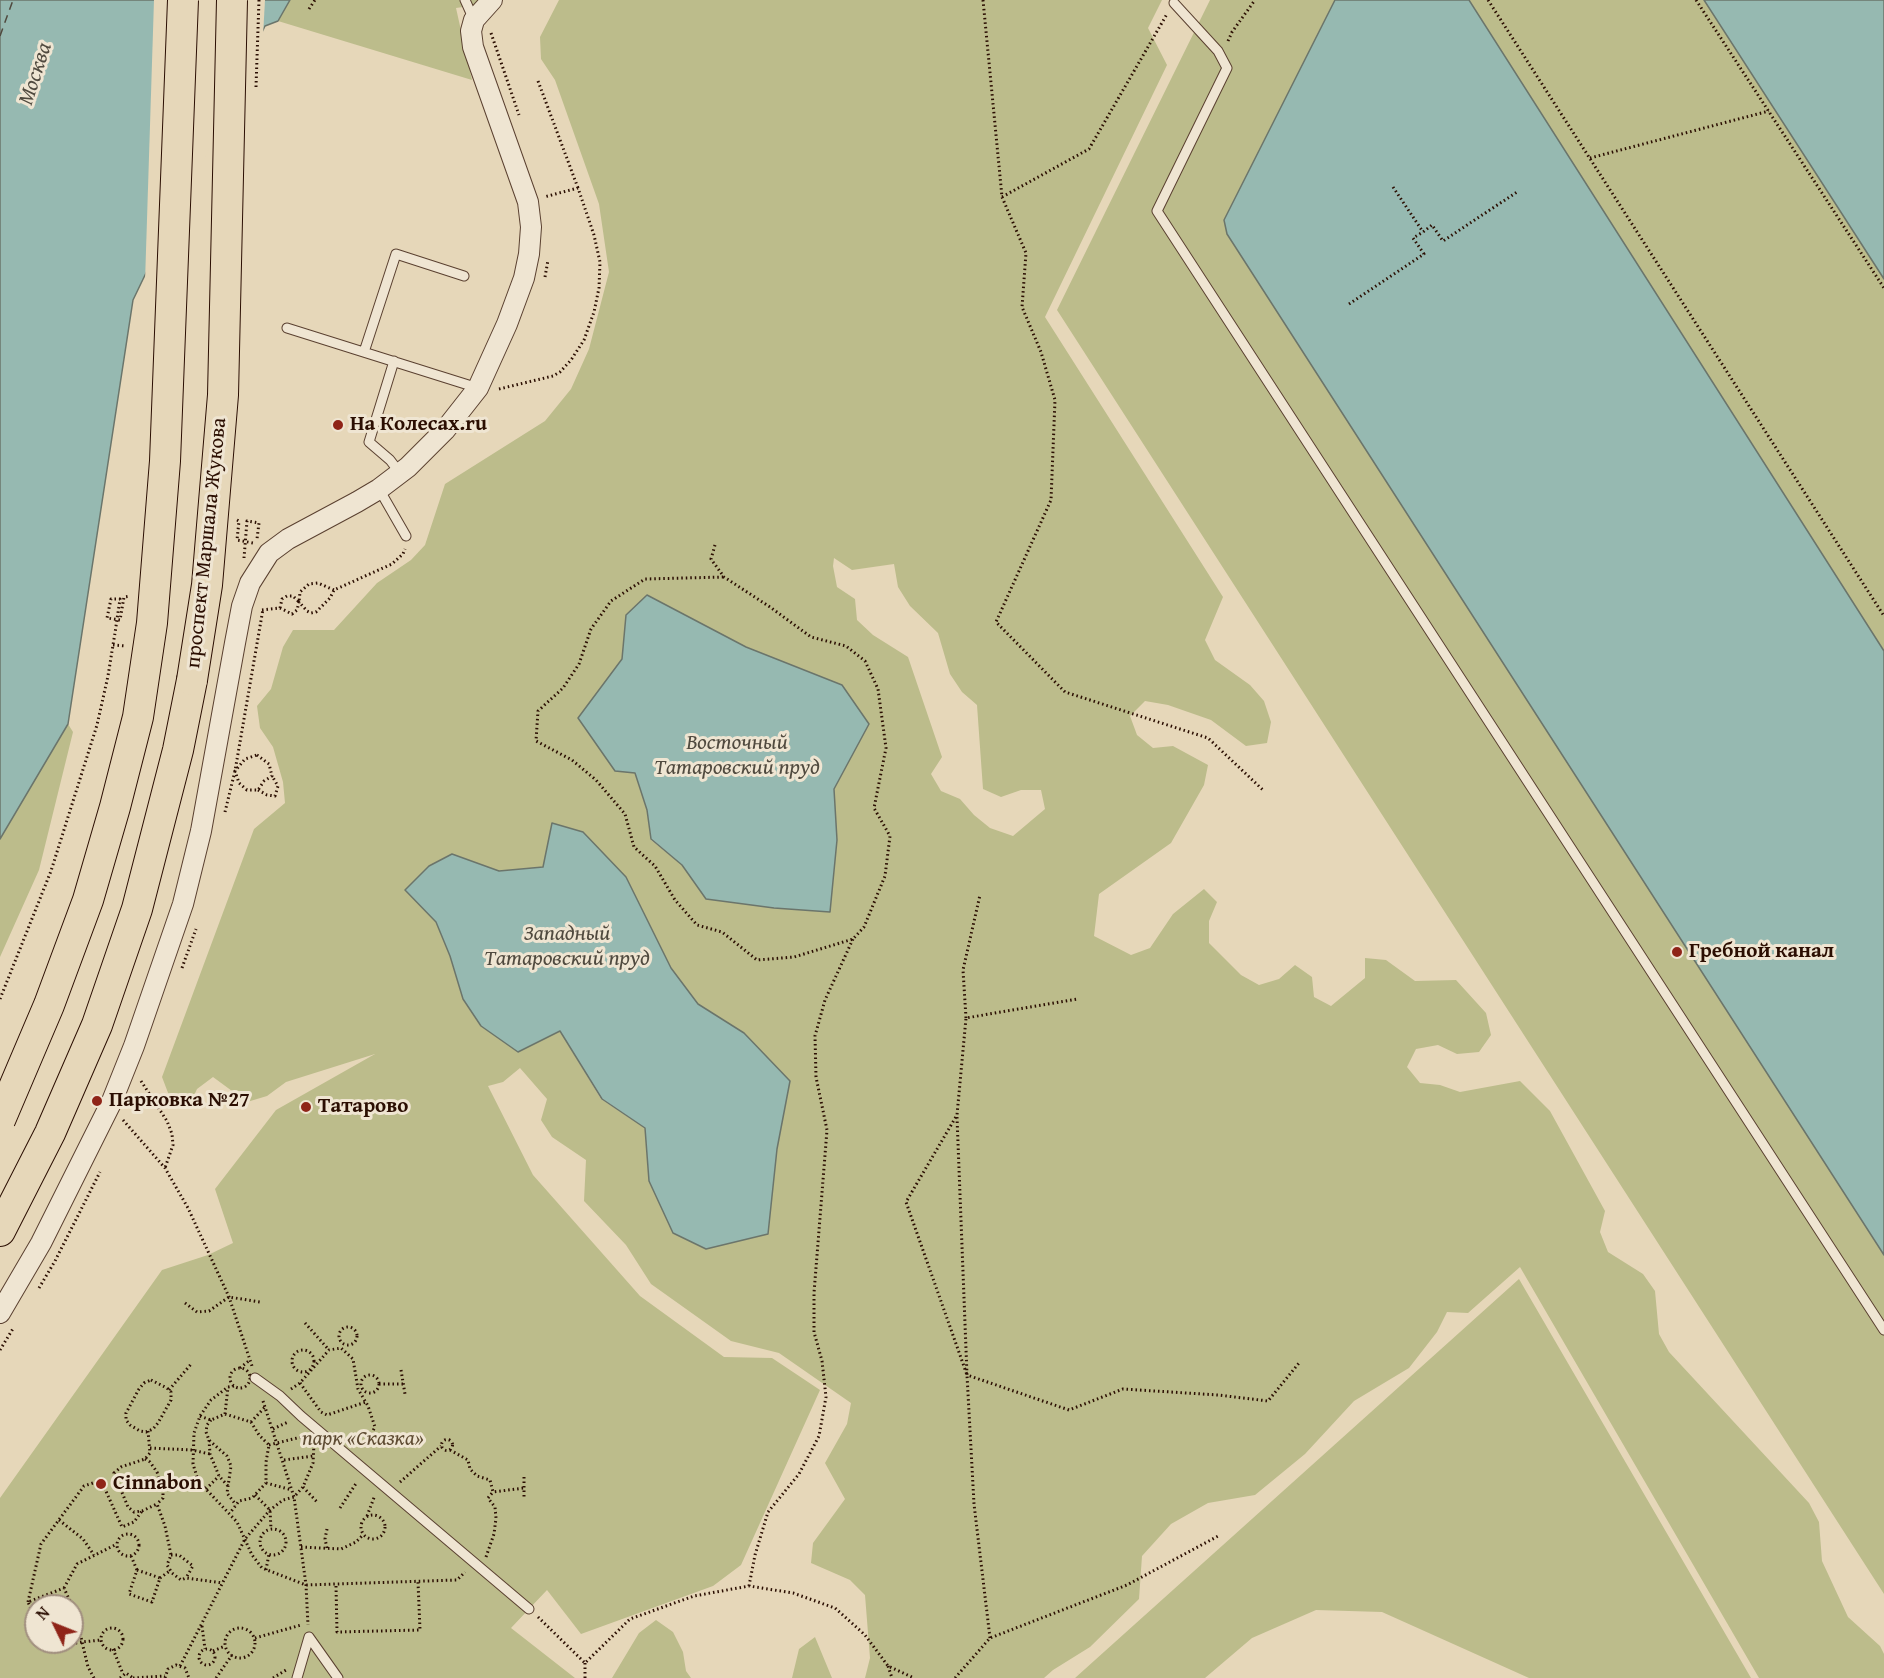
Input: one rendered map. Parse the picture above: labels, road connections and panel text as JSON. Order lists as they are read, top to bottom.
{
  "streets": {
    "main road": ["проспект Маршала Жукова"]
  },
  "water": ["Москва", "Восточный Татаровский пруд", "Западный Татаровский пруд"],
  "parks": ["парк «Сказка»"],
  "places": [
    "На Колесах.ru",
    "Гребной канал",
    "Парковка №27",
    "Татарово",
    "Cinnabon"
  ],
  "north": "top left"
}
